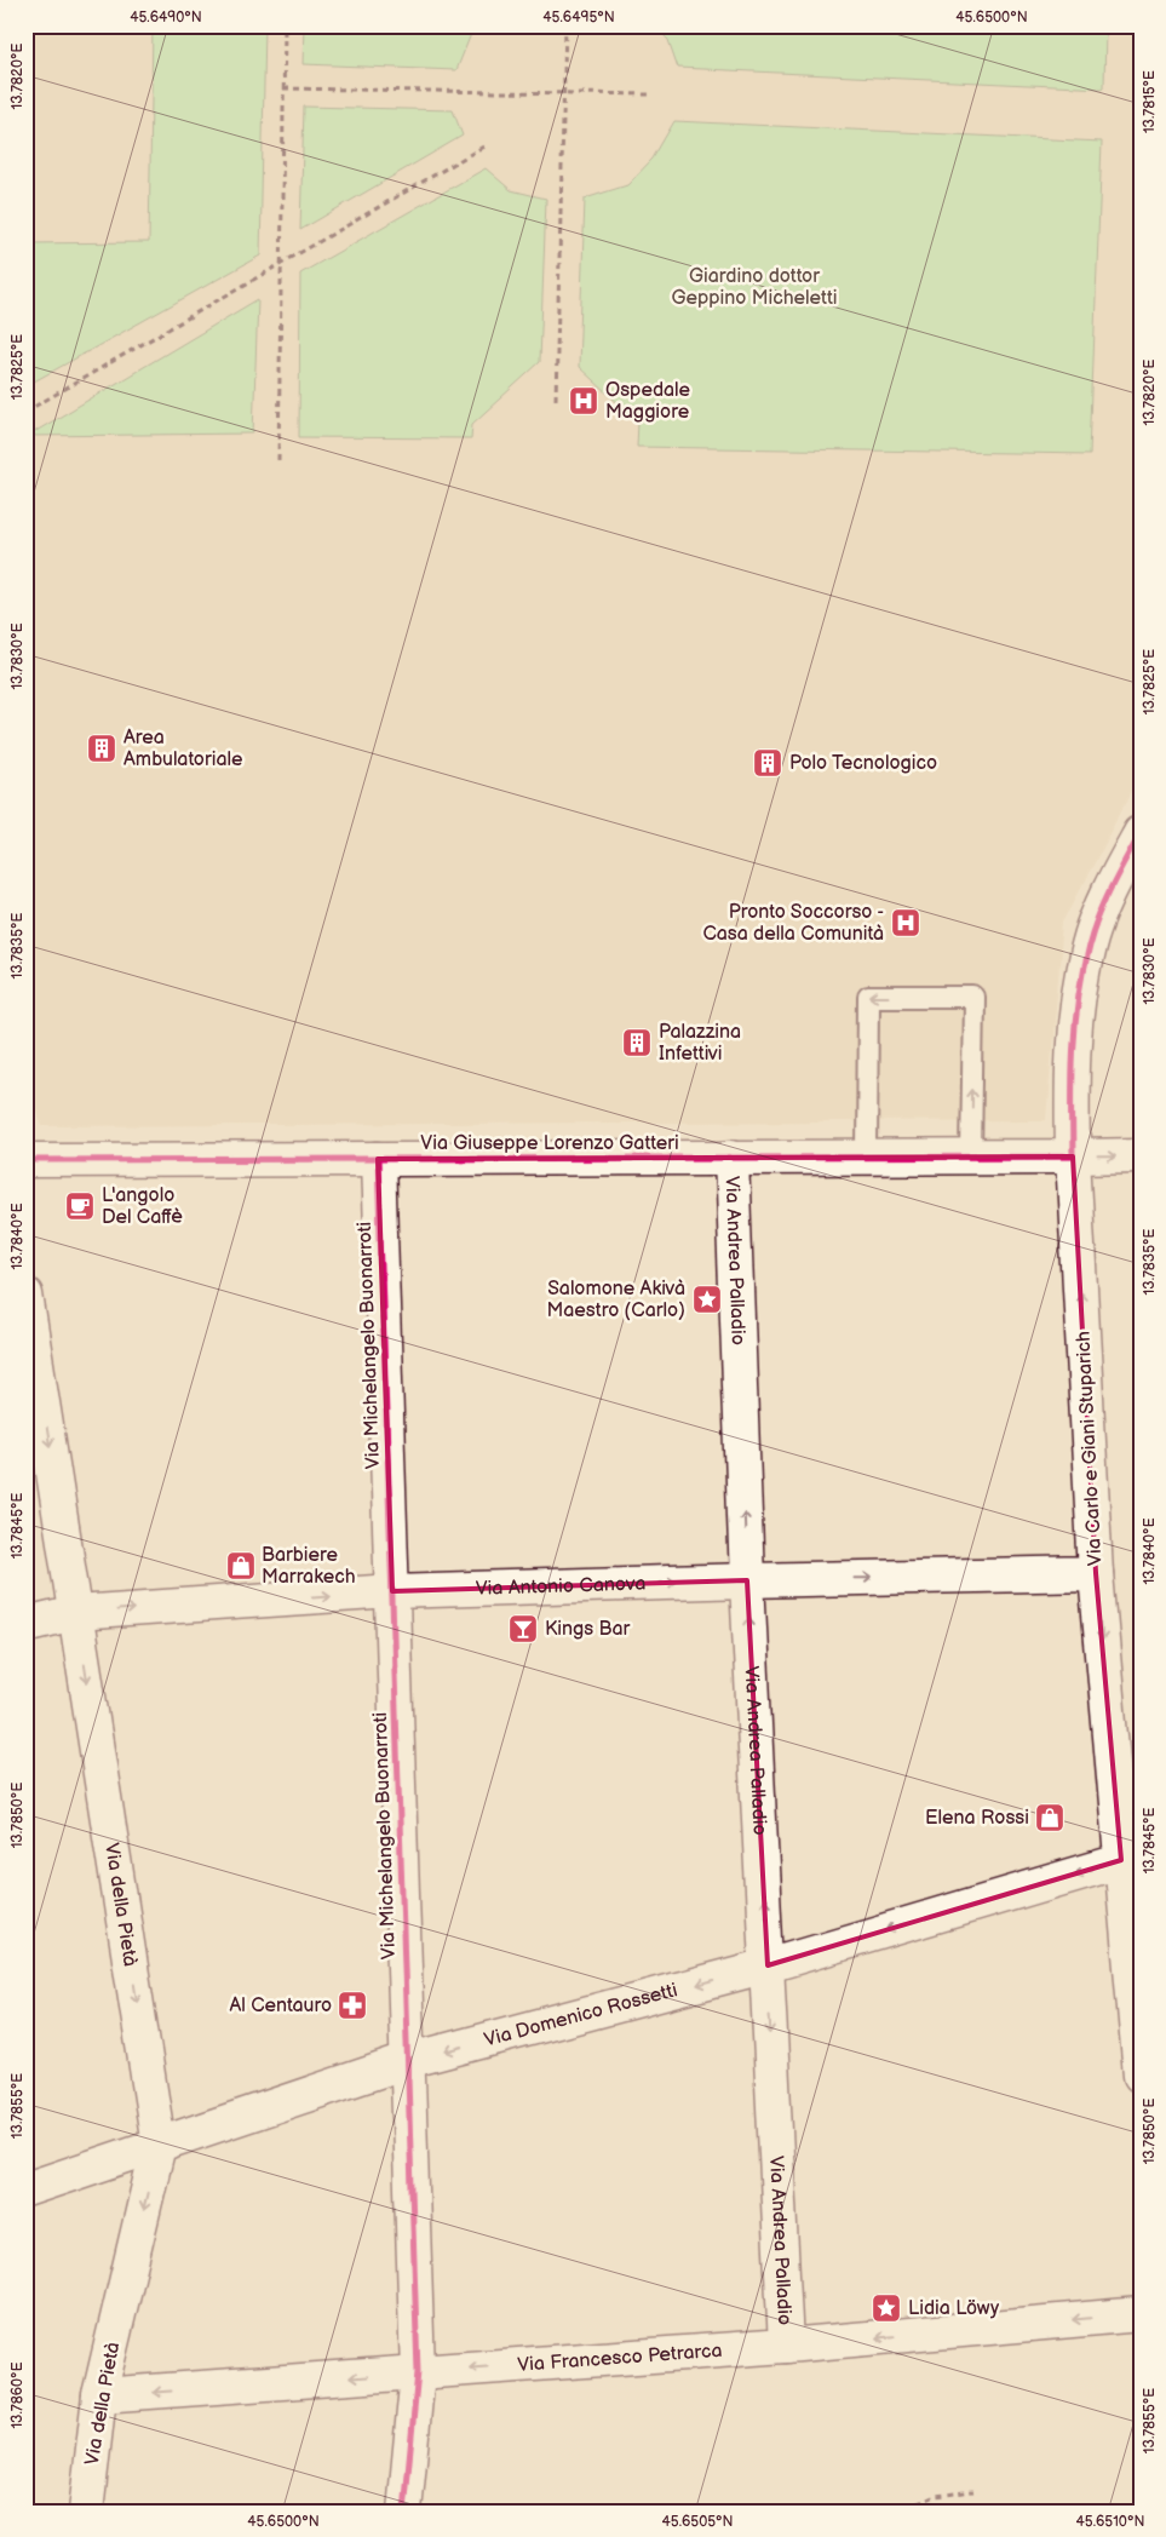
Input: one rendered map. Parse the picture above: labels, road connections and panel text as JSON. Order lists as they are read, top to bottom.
{
  "streets": {
    "street": [
      "Via Giuseppe Lorenzo Gatteri",
      "Via Andrea Palladio",
      "Via Michelangelo Buonarroti",
      "Via Carlo e Giani Stuparich",
      "Via Antonio Canova",
      "Via della Pietà",
      "Via Domenico Rossetti",
      "Via Francesco Petrarca"
    ]
  },
  "crossings": [
    ["Via Giuseppe Lorenzo Gatteri", "Via Andrea Palladio"],
    ["Via Giuseppe Lorenzo Gatteri", "Via Michelangelo Buonarroti"],
    ["Via Giuseppe Lorenzo Gatteri", "Via Carlo e Giani Stuparich"],
    ["Via Andrea Palladio", "Via Antonio Canova"],
    ["Via Andrea Palladio", "Via Domenico Rossetti"],
    ["Via Andrea Palladio", "Via Francesco Petrarca"],
    ["Via Michelangelo Buonarroti", "Via Antonio Canova"],
    ["Via Michelangelo Buonarroti", "Via Domenico Rossetti"],
    ["Via Michelangelo Buonarroti", "Via Francesco Petrarca"],
    ["Via Carlo e Giani Stuparich", "Via Antonio Canova"],
    ["Via Carlo e Giani Stuparich", "Via Domenico Rossetti"],
    ["Via Antonio Canova", "Via della Pietà"],
    ["Via della Pietà", "Via Domenico Rossetti"],
    ["Via della Pietà", "Via Francesco Petrarca"]
  ],
  "one_way": [
    "Via Antonio Canova",
    "Via della Pietà",
    "Via Domenico Rossetti",
    "Via Francesco Petrarca"
  ],
  "parks": ["Giardino dottor Geppino Micheletti"],
  "places": {
    "hospital": ["Ospedale Maggiore", "Pronto Soccorso - Casa della Comunità"],
    "building": ["Area Ambulatoriale", "Polo Tecnologico", "Palazzina Infettivi"],
    "cafe": ["L'angolo Del Caffè"],
    "place": ["Salomone Akivà Maestro (Carlo)", "Lidia Löwy"],
    "shop": ["Barbiere Marrakech", "Elena Rossi"],
    "bar": ["Kings Bar"],
    "pharmacy": ["Al Centauro"]
  },
  "coordinates": [
    "45.6490°N",
    "45.6495°N",
    "45.6500°N",
    "13.7820°E",
    "13.7815°E",
    "13.7825°E",
    "13.7830°E",
    "13.7835°E",
    "13.7840°E",
    "13.7845°E",
    "13.7850°E",
    "13.7855°E",
    "13.7860°E",
    "45.6505°N",
    "45.6510°N"
  ]
}
